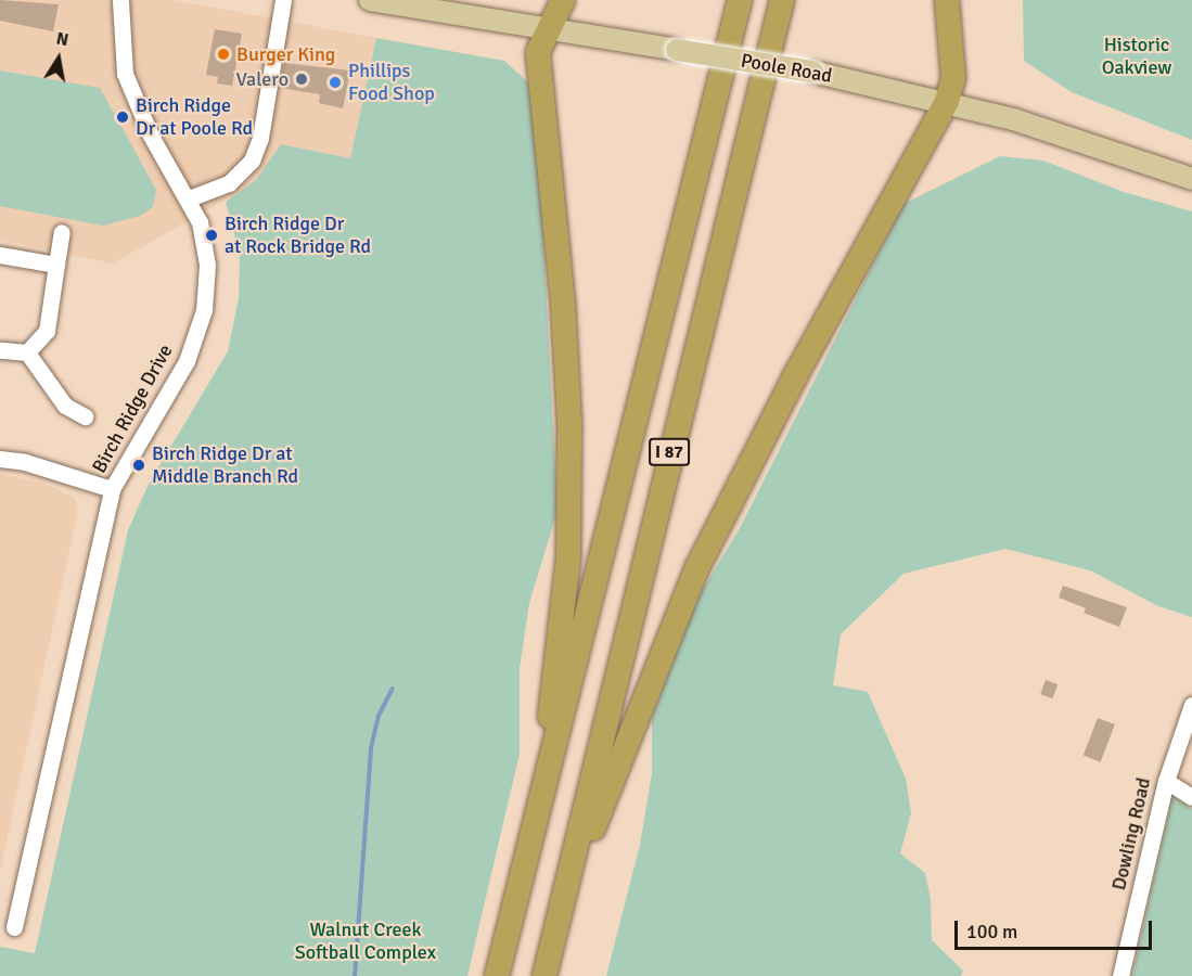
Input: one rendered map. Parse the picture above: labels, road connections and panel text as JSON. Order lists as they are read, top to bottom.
{
  "streets": {
    "highway": ["I 87"],
    "main road": ["Poole Road"],
    "street": ["Birch Ridge Drive", "Dowling Road"]
  },
  "parks": ["Historic Oakview", "Walnut Creek Softball Complex"],
  "places": [
    "Burger King",
    "Valero",
    "Phillips Food Shop",
    "Birch Ridge Dr at Poole Rd",
    "Birch Ridge Dr at Rock Bridge Rd",
    "Birch Ridge Dr at Middle Branch Rd"
  ],
  "scale_bar": "100 m",
  "north": "top"
}
